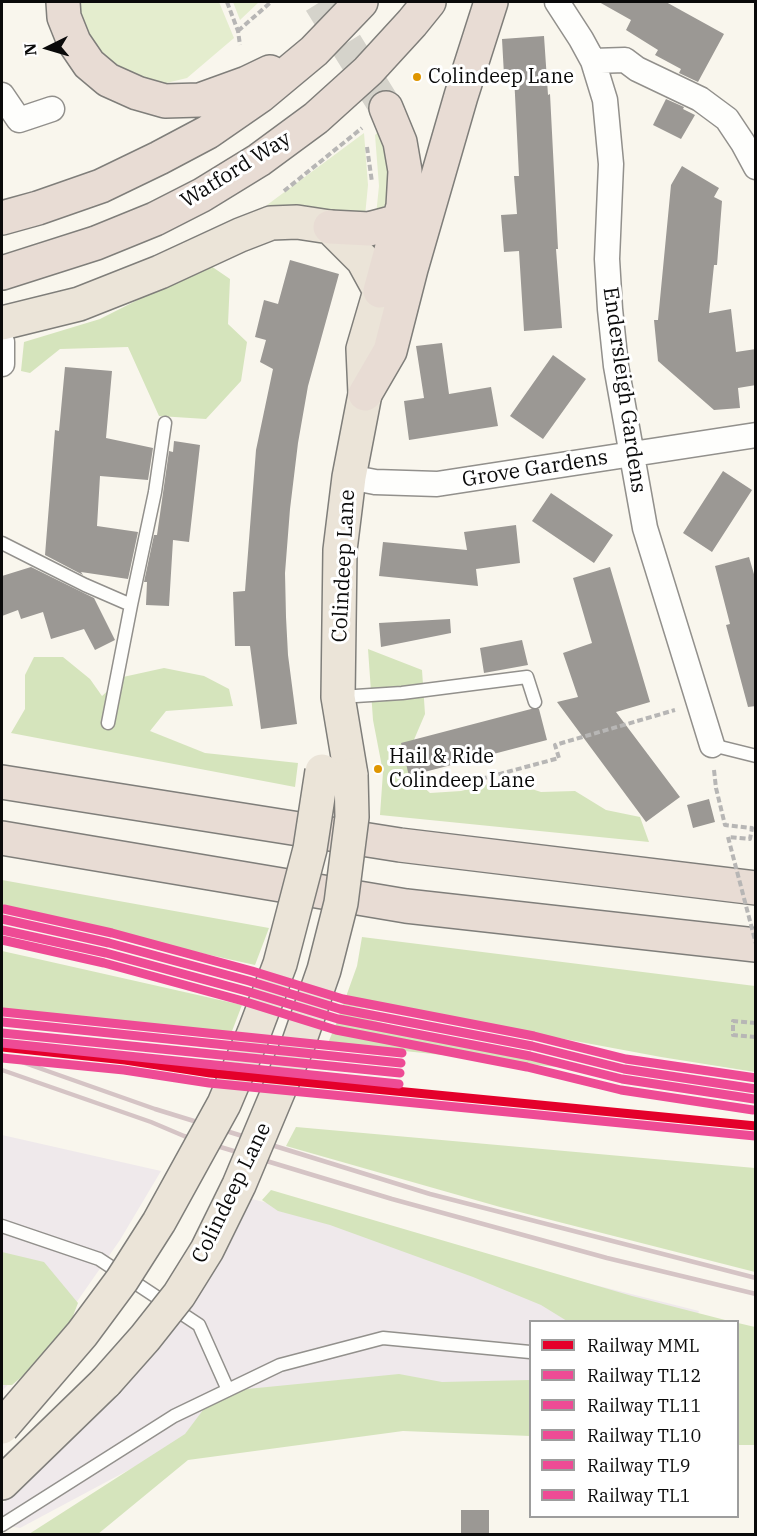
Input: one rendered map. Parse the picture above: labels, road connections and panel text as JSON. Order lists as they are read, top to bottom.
{
  "streets": {
    "highway": ["Watford Way"],
    "main road": ["Colindeep Lane"],
    "street": ["Endersleigh Gardens", "Grove Gardens"]
  },
  "crossings": [
    ["Endersleigh Gardens", "Grove Gardens"],
    ["Grove Gardens", "Colindeep Lane"]
  ],
  "places": ["Colindeep Lane", "Hail & Ride Colindeep Lane"],
  "lines": [
    "rail line TL10",
    "rail line TL12",
    "rail line TL11",
    "rail line TL9",
    "rail line MML",
    "rail line TL1"
  ],
  "legend": [
    "Railway MML",
    "Railway TL12",
    "Railway TL11",
    "Railway TL10",
    "Railway TL9",
    "Railway TL1"
  ],
  "north": "left"
}
